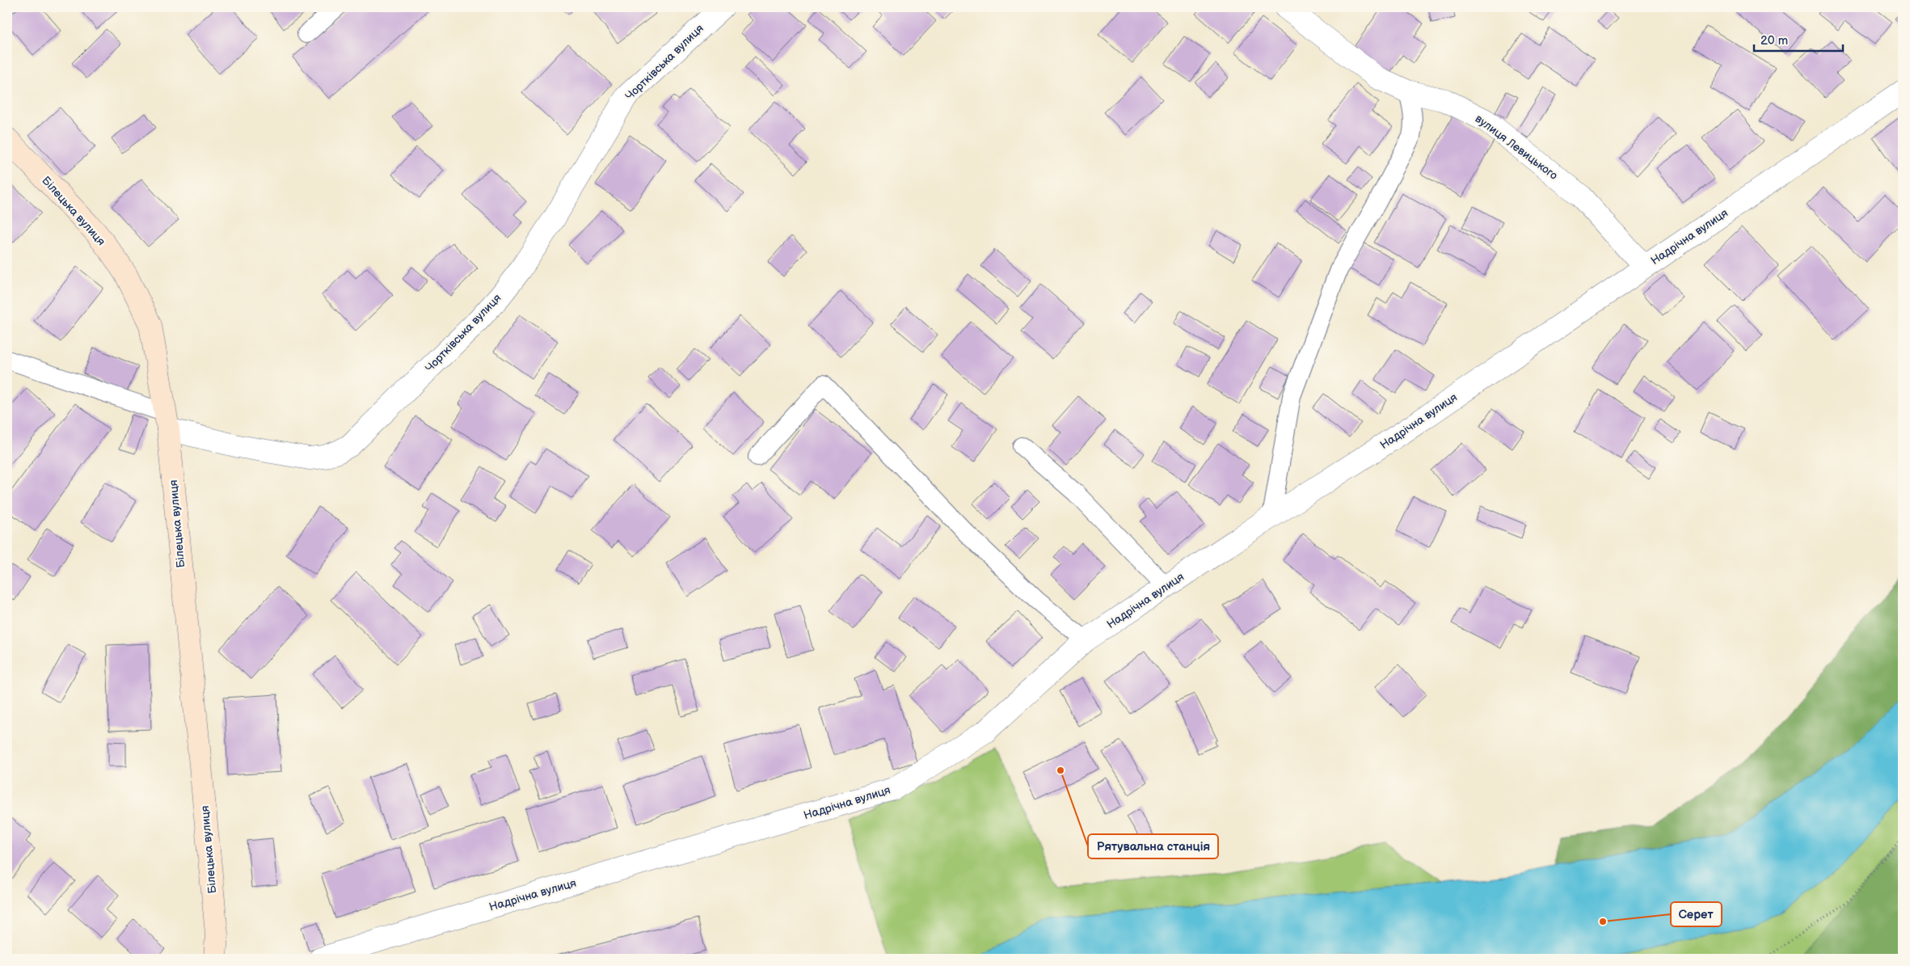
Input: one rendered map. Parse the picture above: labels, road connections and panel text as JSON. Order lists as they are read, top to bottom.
{
  "streets": {
    "street": [
      "Чортківська вулиця",
      "вулиця Левицького",
      "Білецька вулиця",
      "Надрічна вулиця"
    ]
  },
  "crossings": [
    ["Чортківська вулиця", "Білецька вулиця"],
    ["вулиця Левицького", "Надрічна вулиця"]
  ],
  "places": ["Рятувальна станція", "Серет"],
  "scale_bar": "20 m"
}
